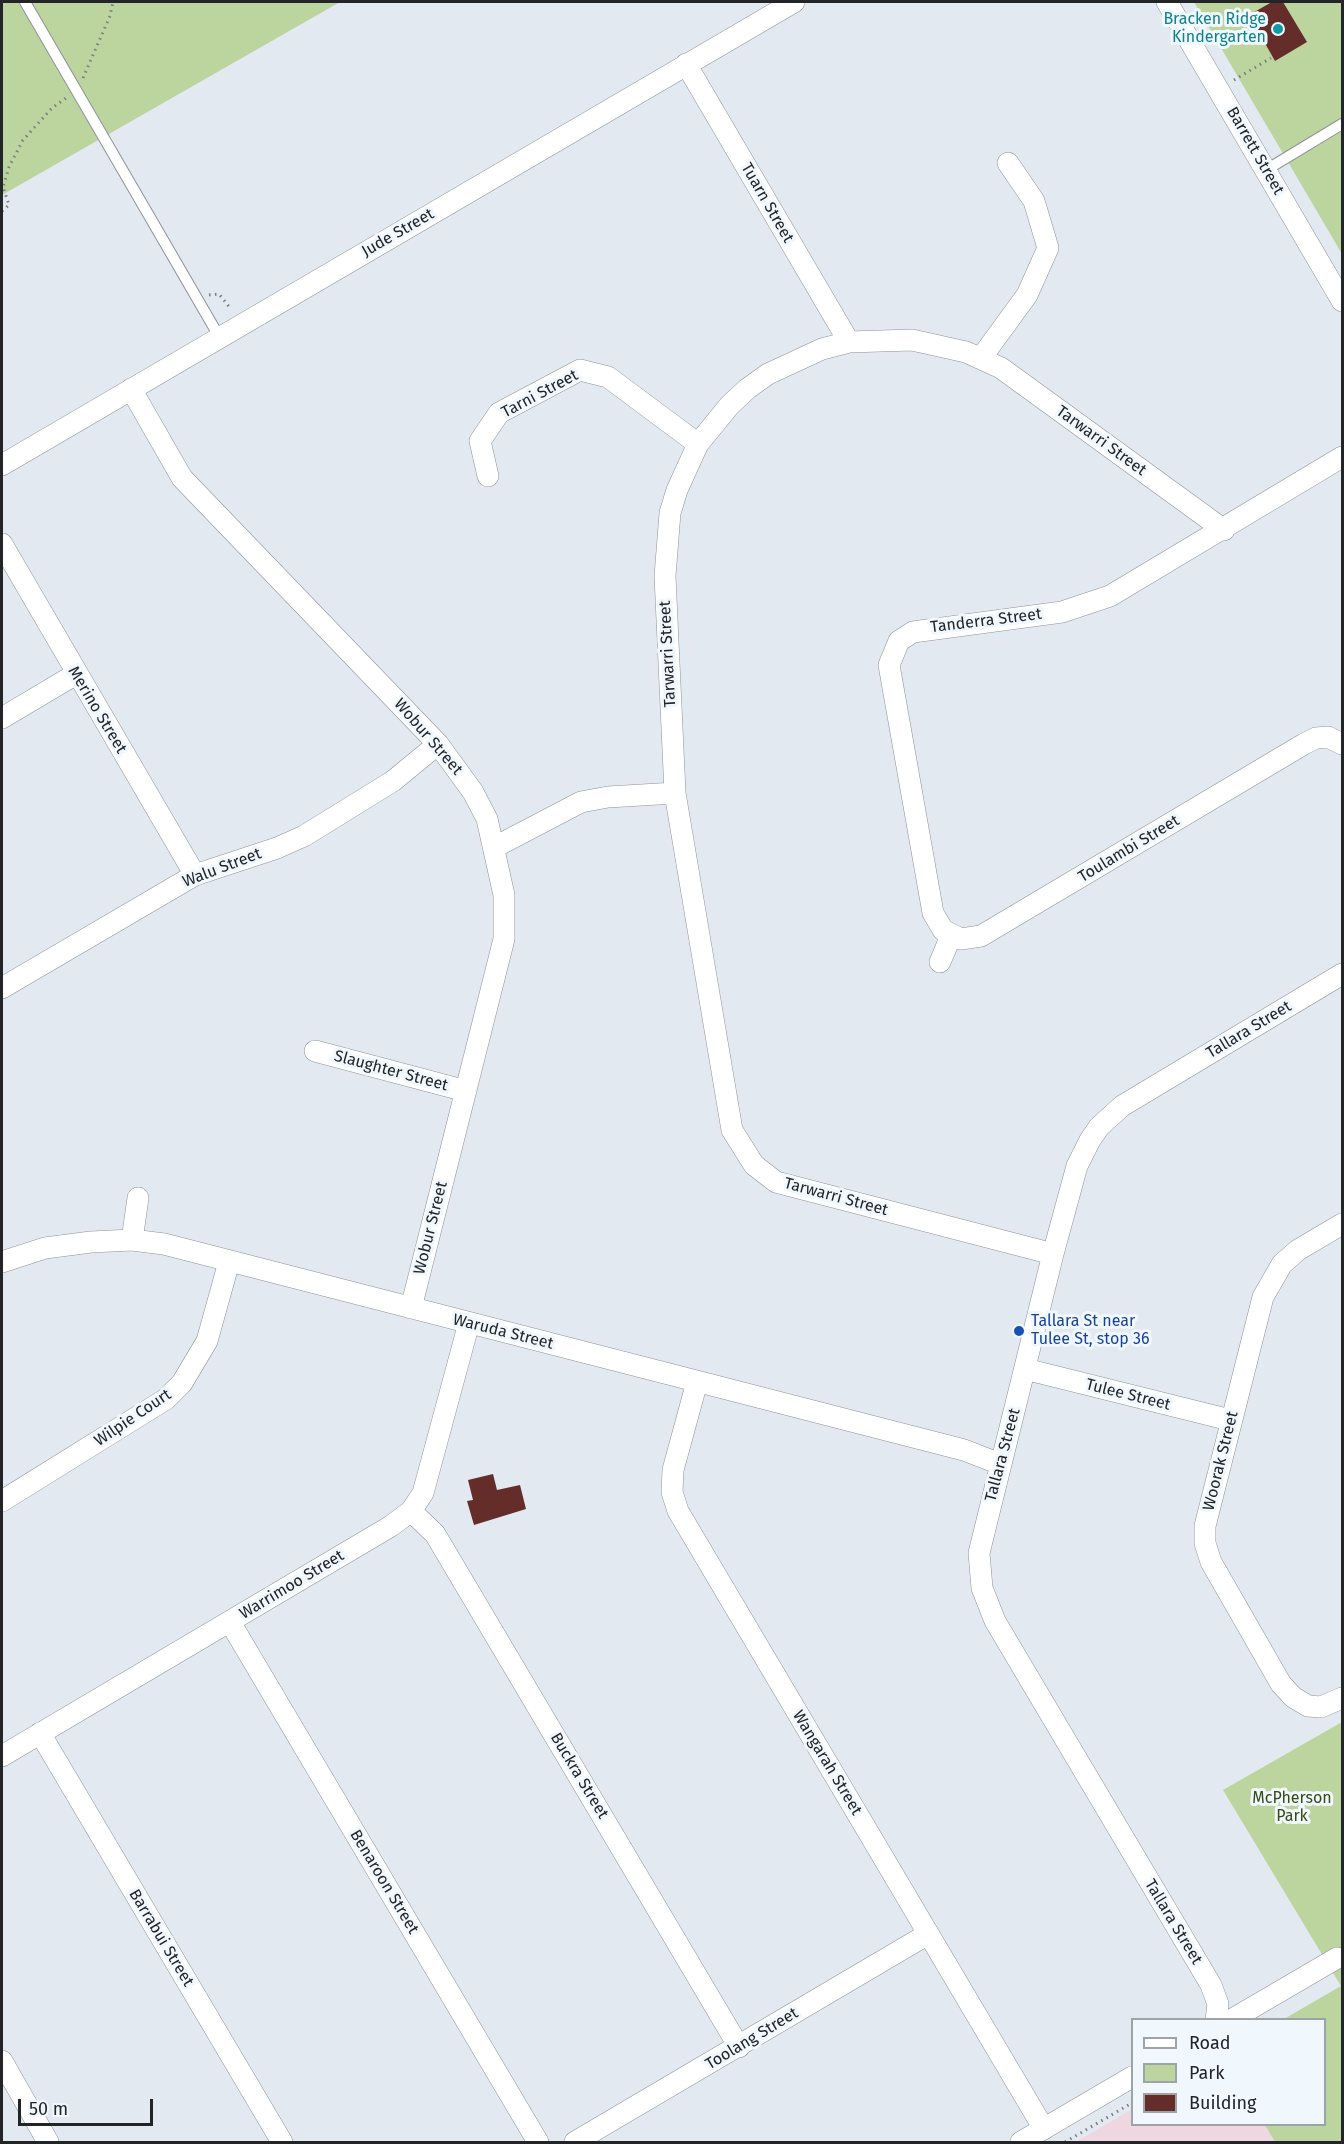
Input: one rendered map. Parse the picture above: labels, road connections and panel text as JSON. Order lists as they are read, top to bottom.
{
  "streets": {
    "street": [
      "Barrett Street",
      "Tuarn Street",
      "Jude Street",
      "Tarni Street",
      "Tarwarri Street",
      "Tanderra Street",
      "Merino Street",
      "Wobur Street",
      "Toulambi Street",
      "Walu Street",
      "Tallara Street",
      "Slaughter Street",
      "Waruda Street",
      "Tulee Street",
      "Wilpie Court",
      "Woorak Street",
      "Warrimoo Street",
      "Wangarah Street",
      "Buckra Street",
      "Benaroon Street",
      "Barrabui Street",
      "Toolang Street"
    ]
  },
  "crossings": [
    ["Tuarn Street", "Jude Street"],
    ["Tuarn Street", "Tarwarri Street"],
    ["Jude Street", "Wobur Street"],
    ["Tarni Street", "Tarwarri Street"],
    ["Tarwarri Street", "Tanderra Street"],
    ["Tarwarri Street", "Tallara Street"],
    ["Tanderra Street", "Toulambi Street"],
    ["Merino Street", "Walu Street"],
    ["Wobur Street", "Walu Street"],
    ["Wobur Street", "Slaughter Street"],
    ["Wobur Street", "Waruda Street"],
    ["Tallara Street", "Waruda Street"],
    ["Tallara Street", "Tulee Street"],
    ["Waruda Street", "Wilpie Court"],
    ["Waruda Street", "Wangarah Street"],
    ["Tulee Street", "Woorak Street"],
    ["Warrimoo Street", "Buckra Street"],
    ["Warrimoo Street", "Benaroon Street"],
    ["Warrimoo Street", "Barrabui Street"],
    ["Wangarah Street", "Toolang Street"],
    ["Buckra Street", "Toolang Street"]
  ],
  "parks": ["McPherson Park"],
  "places": ["Bracken Ridge Kindergarten", "Tallara St near Tulee St, stop 36"],
  "legend": ["Road", "Park", "Building"],
  "scale_bar": "50 m"
}
